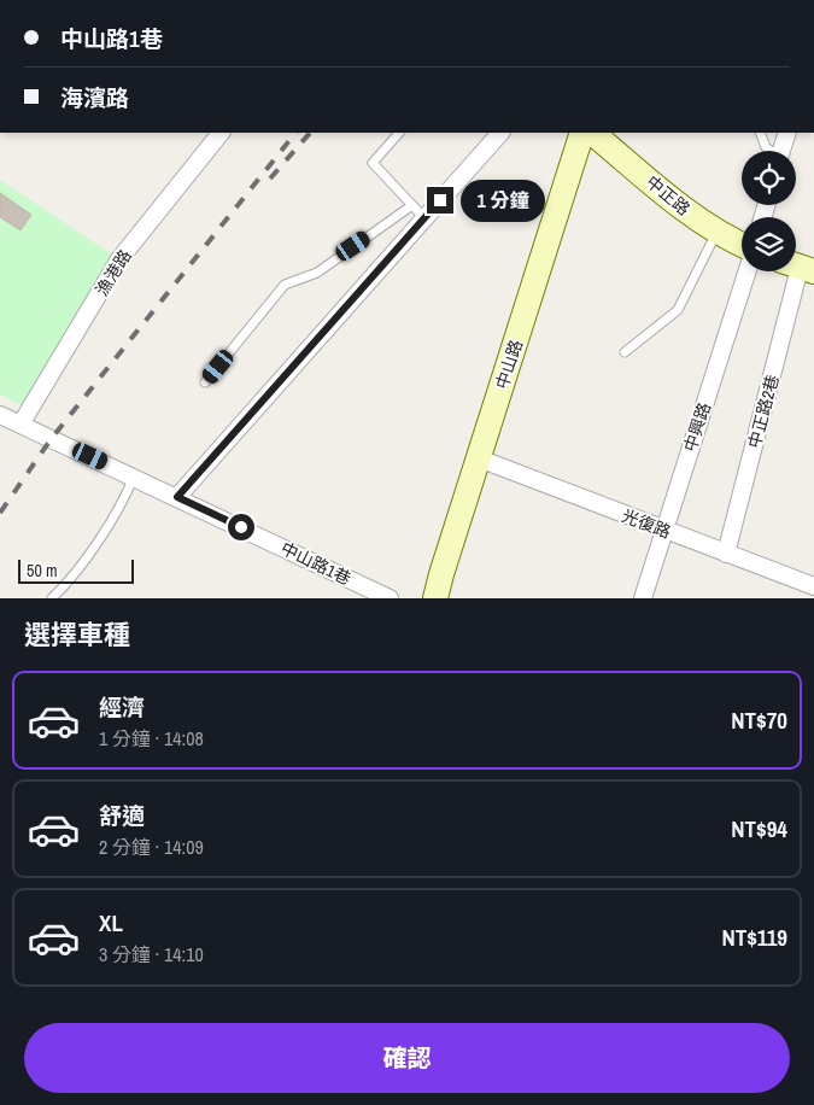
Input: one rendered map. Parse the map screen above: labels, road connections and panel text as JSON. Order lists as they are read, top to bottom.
{
  "streets": {
    "main road": ["中正路", "中山路"],
    "street": [
      "漁港路",
      "中正路2巷",
      "中興路",
      "光復路",
      "中山路1巷"
    ]
  },
  "crossings": [
    ["漁港路", "中山路1巷"],
    ["中山路", "光復路"],
    ["中正路2巷", "光復路"],
    ["中興路", "光復路"]
  ],
  "scale_bar": "50 m",
  "page": {
    "banner": ["中山路1巷", "海濱路"],
    "bubble": "1 分鐘",
    "scale": "50 m",
    "heading": "選擇車種",
    "list": [
      {
        "name": "經濟",
        "note": "1 分鐘 · 14:08",
        "value": "NT$70"
      },
      {
        "name": "舒適",
        "note": "2 分鐘 · 14:09",
        "value": "NT$94"
      },
      {
        "name": "XL",
        "note": "3 分鐘 · 14:10",
        "value": "NT$119"
      }
    ],
    "buttons": "確認"
  }
}
